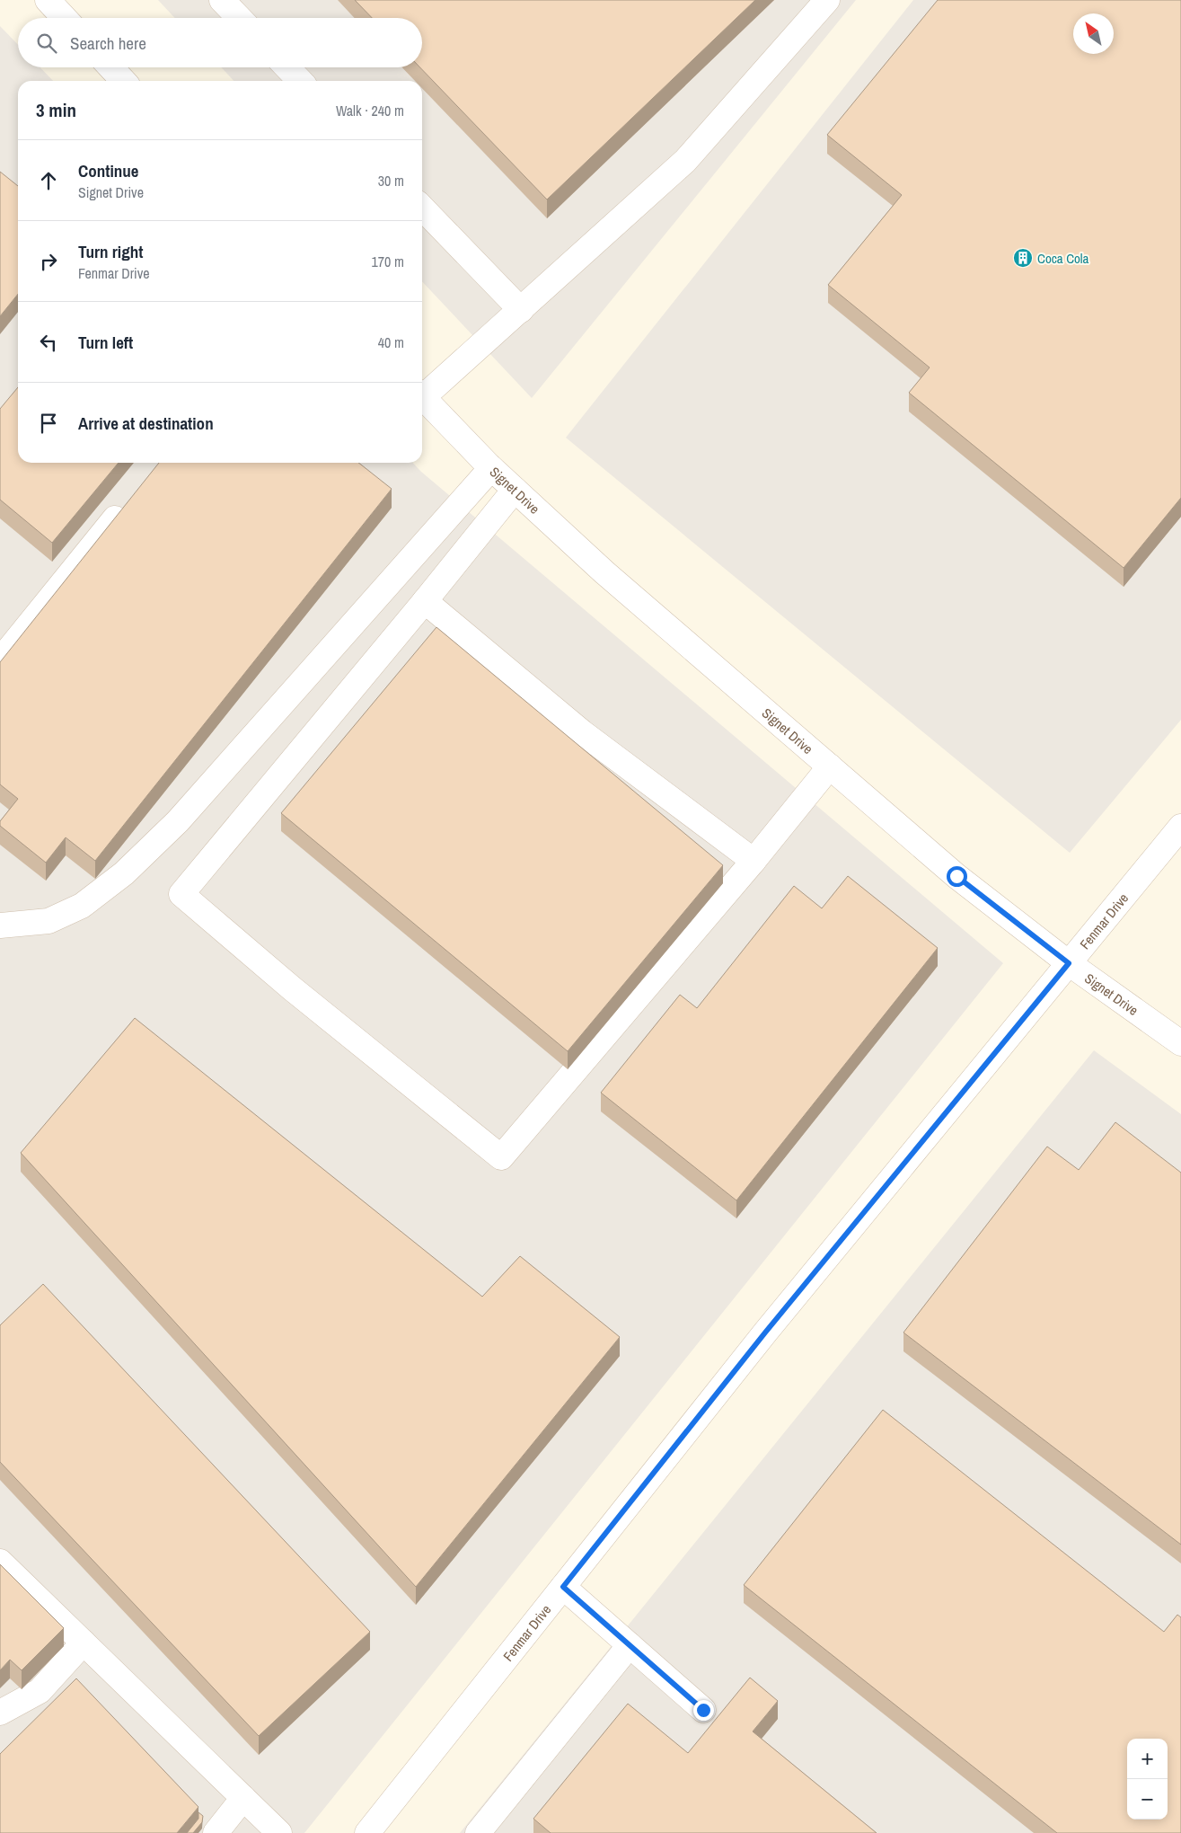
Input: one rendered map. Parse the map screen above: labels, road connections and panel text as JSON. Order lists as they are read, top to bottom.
{
  "streets": {
    "street": ["Signet Drive", "Fenmar Drive"]
  },
  "crossings": [
    ["Signet Drive", "Fenmar Drive"]
  ],
  "places": {
    "building": ["Coca Cola"]
  },
  "north": "top left",
  "page": {
    "search": "Search here",
    "heading": ["3 min", "Walk · 240 m"],
    "list": [
      ["Continue", "Signet Drive", "30 m"],
      ["Turn right", "Fenmar Drive", "170 m"],
      ["Turn left", "40 m"],
      "Arrive at destination"
    ],
    "map_buttons": ["+", "−"]
  }
}
